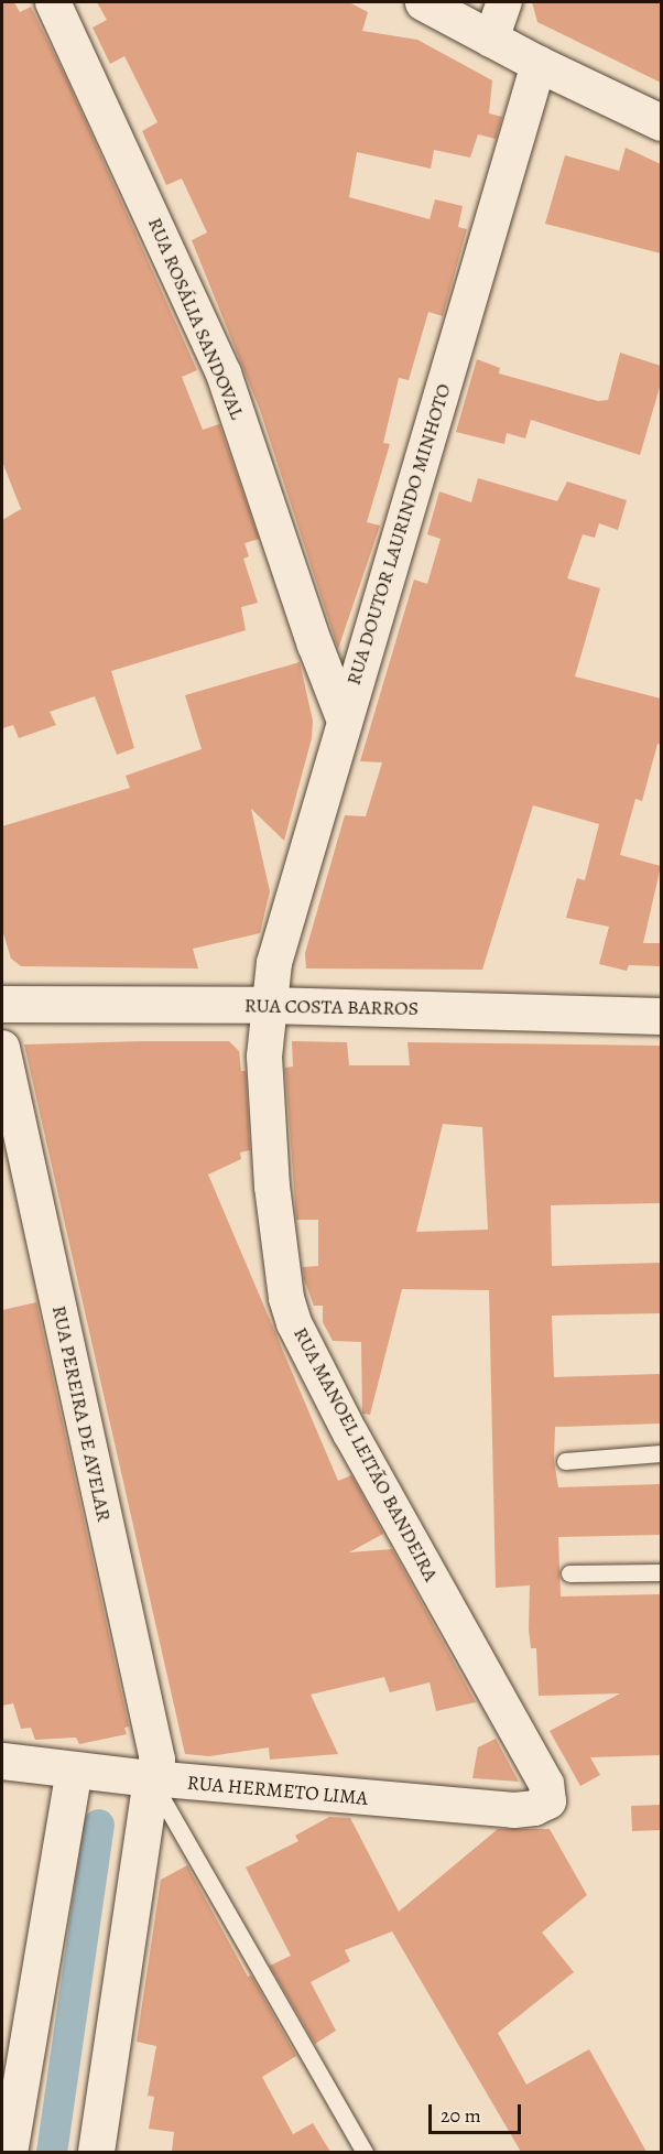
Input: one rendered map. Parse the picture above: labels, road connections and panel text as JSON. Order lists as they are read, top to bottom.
{
  "streets": {
    "street": [
      "RUA ROSÁLIA SANDOVAL",
      "RUA DOUTOR LAURINDO MINHOTO",
      "RUA COSTA BARROS",
      "RUA PEREIRA DE AVELAR",
      "RUA MANOEL LEITÃO BANDEIRA",
      "RUA HERMETO LIMA"
    ]
  },
  "crossings": [
    ["RUA ROSÁLIA SANDOVAL", "RUA DOUTOR LAURINDO MINHOTO"],
    ["RUA DOUTOR LAURINDO MINHOTO", "RUA COSTA BARROS"],
    ["RUA DOUTOR LAURINDO MINHOTO", "RUA MANOEL LEITÃO BANDEIRA"],
    ["RUA COSTA BARROS", "RUA MANOEL LEITÃO BANDEIRA"],
    ["RUA PEREIRA DE AVELAR", "RUA HERMETO LIMA"],
    ["RUA MANOEL LEITÃO BANDEIRA", "RUA HERMETO LIMA"]
  ],
  "scale_bar": "20 m"
}
